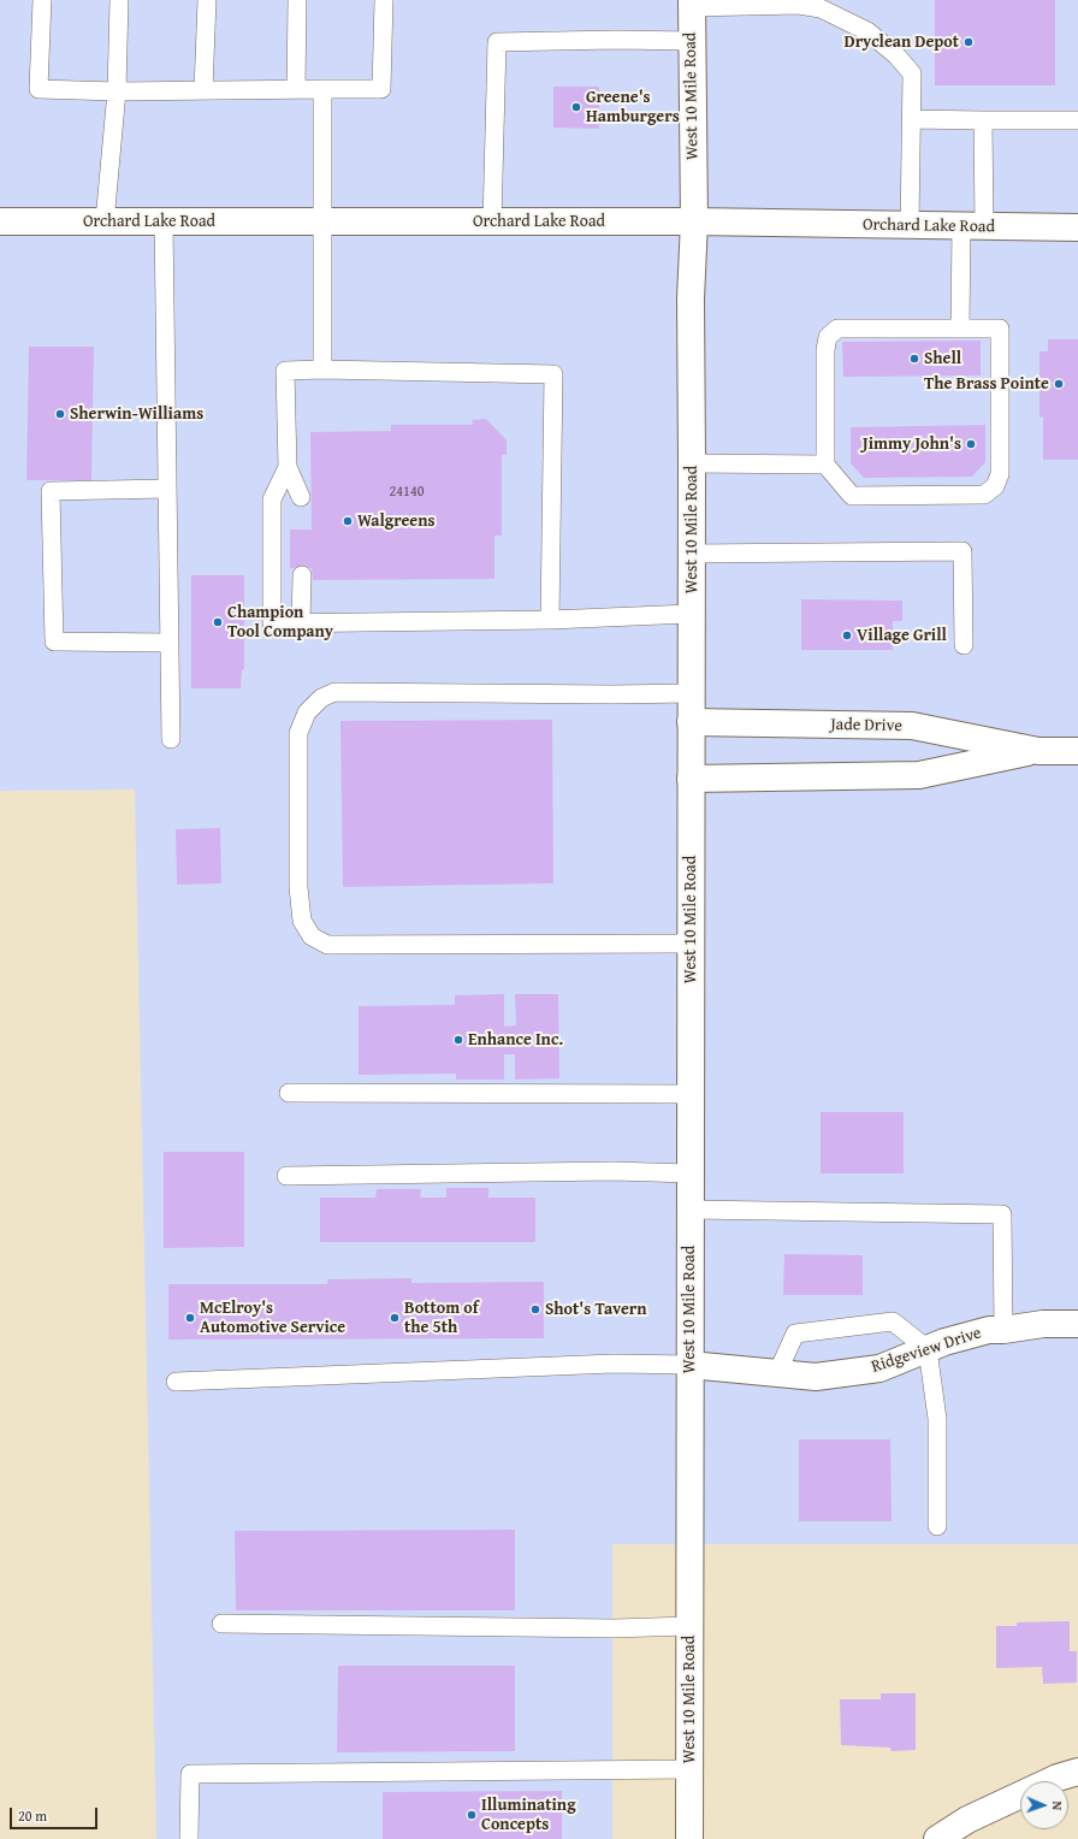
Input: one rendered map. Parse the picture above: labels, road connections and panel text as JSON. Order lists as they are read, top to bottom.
{
  "streets": {
    "street": [
      "West 10 Mile Road",
      "Orchard Lake Road",
      "Jade Drive",
      "Ridgeview Drive"
    ]
  },
  "crossings": [
    ["West 10 Mile Road", "Orchard Lake Road"],
    ["West 10 Mile Road", "Jade Drive"],
    ["West 10 Mile Road", "Ridgeview Drive"]
  ],
  "places": [
    "Dryclean Depot",
    "Greene's Hamburgers",
    "Shell",
    "The Brass Pointe",
    "Sherwin-Williams",
    "Jimmy John's",
    "Walgreens",
    "Champion Tool Company",
    "Village Grill",
    "Enhance Inc.",
    "Shot's Tavern",
    "McElroy's Automotive Service",
    "Bottom of the 5th",
    "Illuminating Concepts"
  ],
  "house_numbers": ["24140"],
  "scale_bar": "20 m",
  "north": "right"
}
